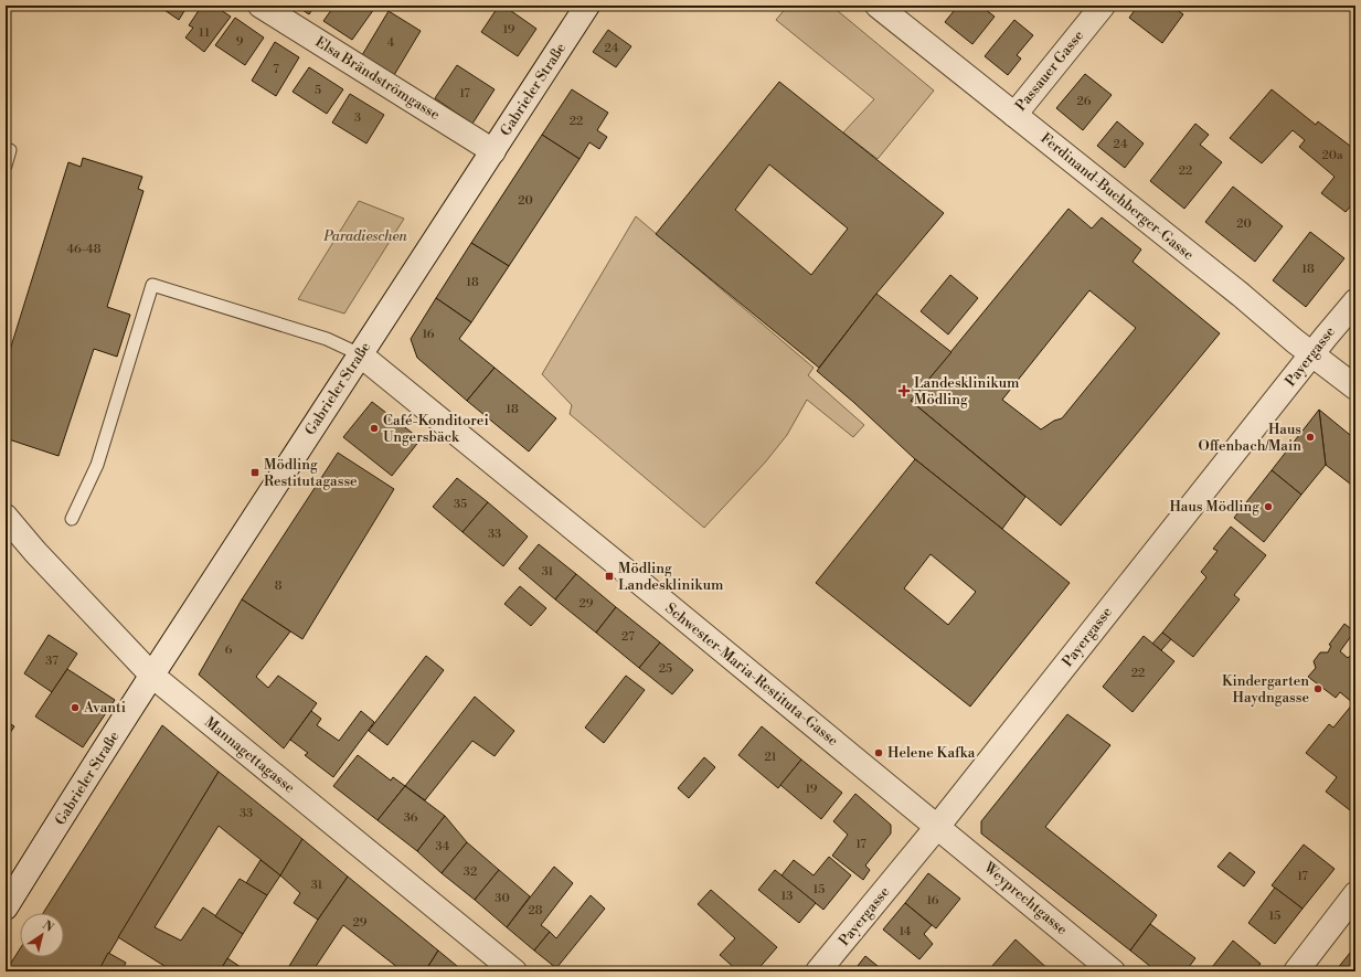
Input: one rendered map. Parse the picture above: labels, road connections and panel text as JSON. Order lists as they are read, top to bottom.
{
  "streets": {
    "street": [
      "Passauer Gasse",
      "Elsa Brändströmgasse",
      "Gabrieler Straße",
      "Ferdinand-Buchberger-Gasse",
      "Payergasse",
      "Schwester-Maria-Restituta-Gasse",
      "Mannagettagasse",
      "Weyprechtgasse"
    ]
  },
  "crossings": [
    ["Passauer Gasse", "Ferdinand-Buchberger-Gasse"],
    ["Elsa Brändströmgasse", "Gabrieler Straße"],
    ["Gabrieler Straße", "Schwester-Maria-Restituta-Gasse"],
    ["Gabrieler Straße", "Mannagettagasse"],
    ["Ferdinand-Buchberger-Gasse", "Payergasse"],
    ["Payergasse", "Schwester-Maria-Restituta-Gasse"],
    ["Payergasse", "Weyprechtgasse"],
    ["Schwester-Maria-Restituta-Gasse", "Weyprechtgasse"]
  ],
  "parks": ["Paradieschen"],
  "places": {
    "health": ["Landesklinikum Mödling"],
    "other": [
      "Café-Konditorei Ungersbäck",
      "Haus Offenbach/Main",
      "Haus Mödling",
      "Kindergarten Haydngasse",
      "Avanti",
      "Helene Kafka"
    ],
    "transit": ["Mödling Restitutagasse", "Mödling Landesklinikum"]
  },
  "house_numbers": [
    "19",
    "11",
    "9",
    "4",
    "24",
    "7",
    "5",
    "17",
    "26",
    "3",
    "22",
    "24",
    "20a",
    "22",
    "20",
    "20",
    "46-48",
    "18",
    "18",
    "16",
    "18",
    "35",
    "33",
    "31",
    "8",
    "29",
    "27",
    "6",
    "37",
    "25",
    "22",
    "21",
    "19",
    "33",
    "36",
    "17",
    "34",
    "32",
    "17",
    "31",
    "15",
    "13",
    "30",
    "16",
    "28",
    "15",
    "29",
    "14"
  ],
  "north": "top right"
}
